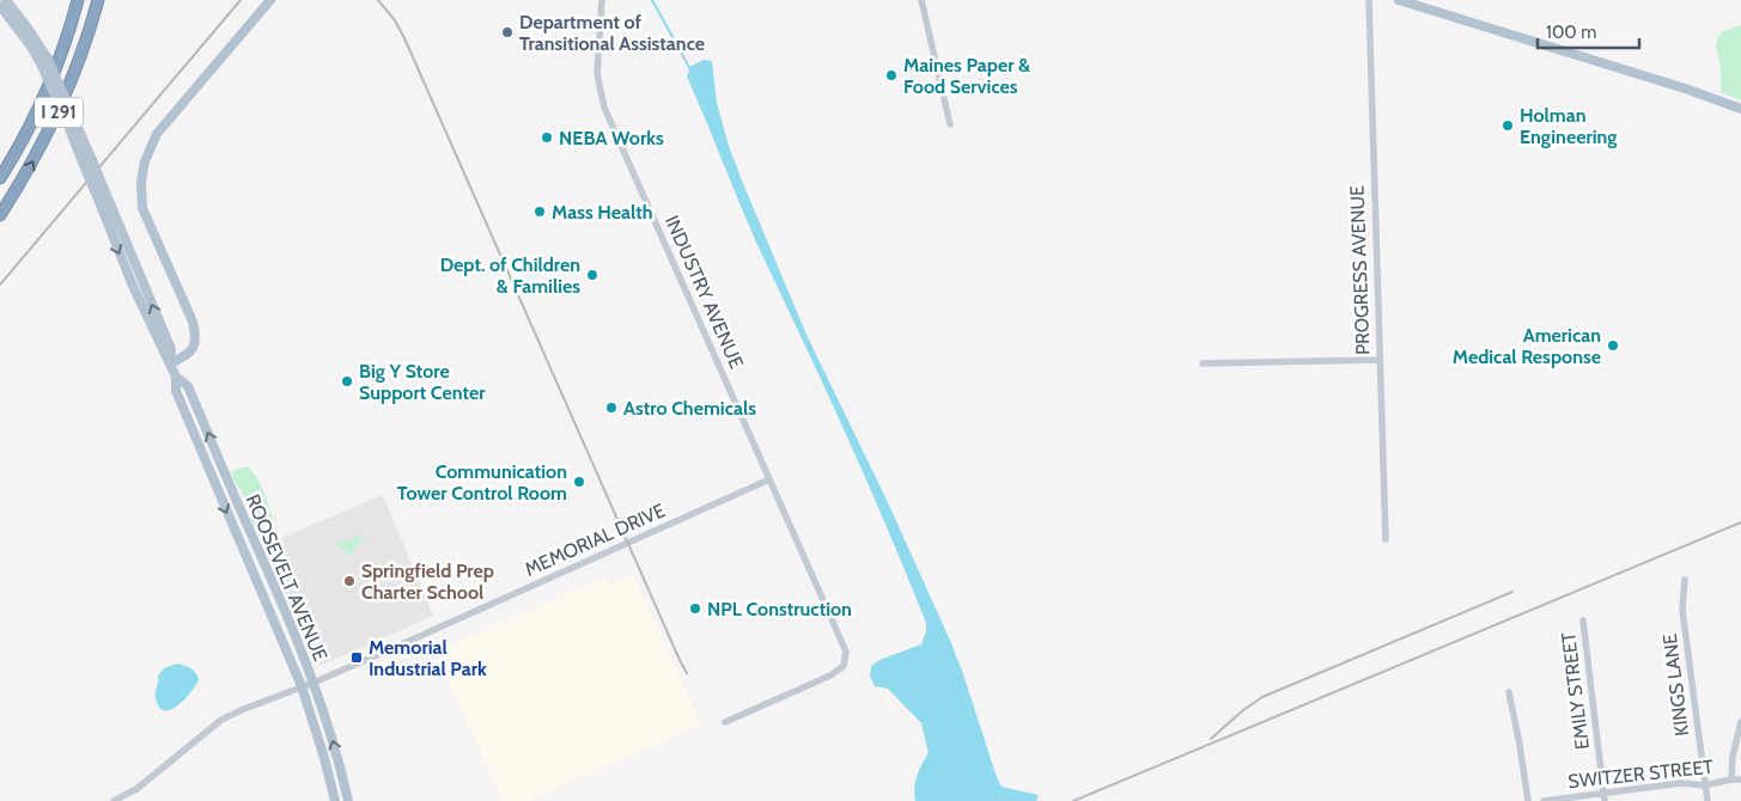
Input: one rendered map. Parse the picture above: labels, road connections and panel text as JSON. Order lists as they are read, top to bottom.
{
  "streets": {
    "highway": ["I 291"],
    "main road": ["ROOSEVELT AVENUE"],
    "street": [
      "PROGRESS AVENUE",
      "INDUSTRY AVENUE",
      "MEMORIAL DRIVE",
      "KINGS LANE",
      "EMILY STREET",
      "SWITZER STREET"
    ]
  },
  "crossings": [
    ["INDUSTRY AVENUE", "MEMORIAL DRIVE"],
    ["MEMORIAL DRIVE", "ROOSEVELT AVENUE"],
    ["KINGS LANE", "SWITZER STREET"],
    ["EMILY STREET", "SWITZER STREET"]
  ],
  "places": {
    "other": [
      "Department of Transitional Assistance",
      "Maines Paper & Food Services",
      "Holman Engineering",
      "NEBA Works",
      "Mass Health",
      "Dept. of Children & Families",
      "American Medical Response",
      "Big Y Store Support Center",
      "Astro Chemicals",
      "Communication Tower Control Room",
      "Springfield Prep Charter School",
      "NPL Construction"
    ],
    "transit": ["Memorial Industrial Park"]
  },
  "scale_bar": "100 m"
}
